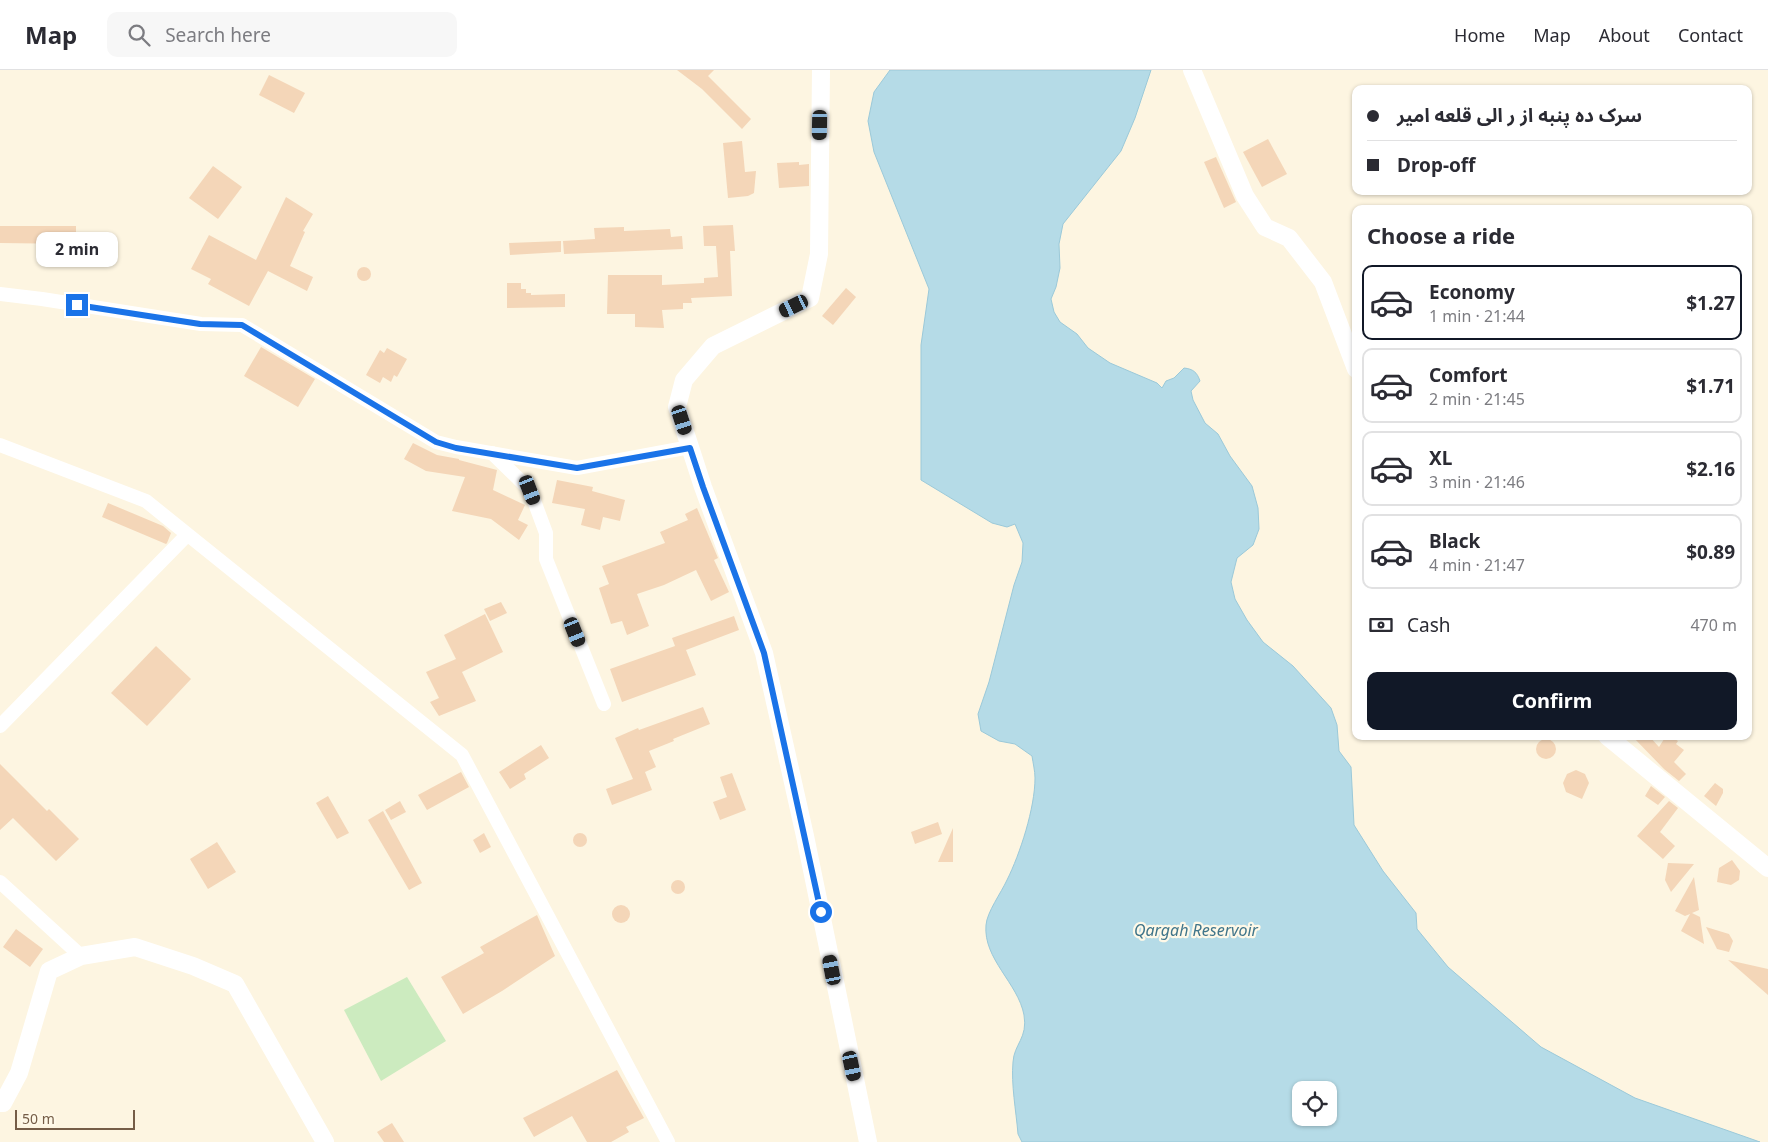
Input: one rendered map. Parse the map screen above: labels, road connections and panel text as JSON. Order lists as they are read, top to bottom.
{
  "water": ["Qargah Reservoir"],
  "scale_bar": "50 m",
  "page": {
    "header": "Map",
    "search": "Search here",
    "nav": [
      "Home",
      "Map",
      "About",
      "Contact"
    ],
    "banner": ["سرک ده پنبه از ر الی قلعه امیر", "Drop-off"],
    "heading": "Choose a ride",
    "bubble": "2 min",
    "list": [
      {
        "name": "Economy",
        "note": "1 min · 21:44",
        "value": "$1.27"
      },
      {
        "name": "Comfort",
        "note": "2 min · 21:45",
        "value": "$1.71"
      },
      {
        "name": "XL",
        "note": "3 min · 21:46",
        "value": "$2.16"
      },
      {
        "name": "Black",
        "note": "4 min · 21:47",
        "value": "$0.89"
      }
    ],
    "pay": ["Cash", "470 m"],
    "buttons": "Confirm",
    "scale": "50 m"
  }
}
